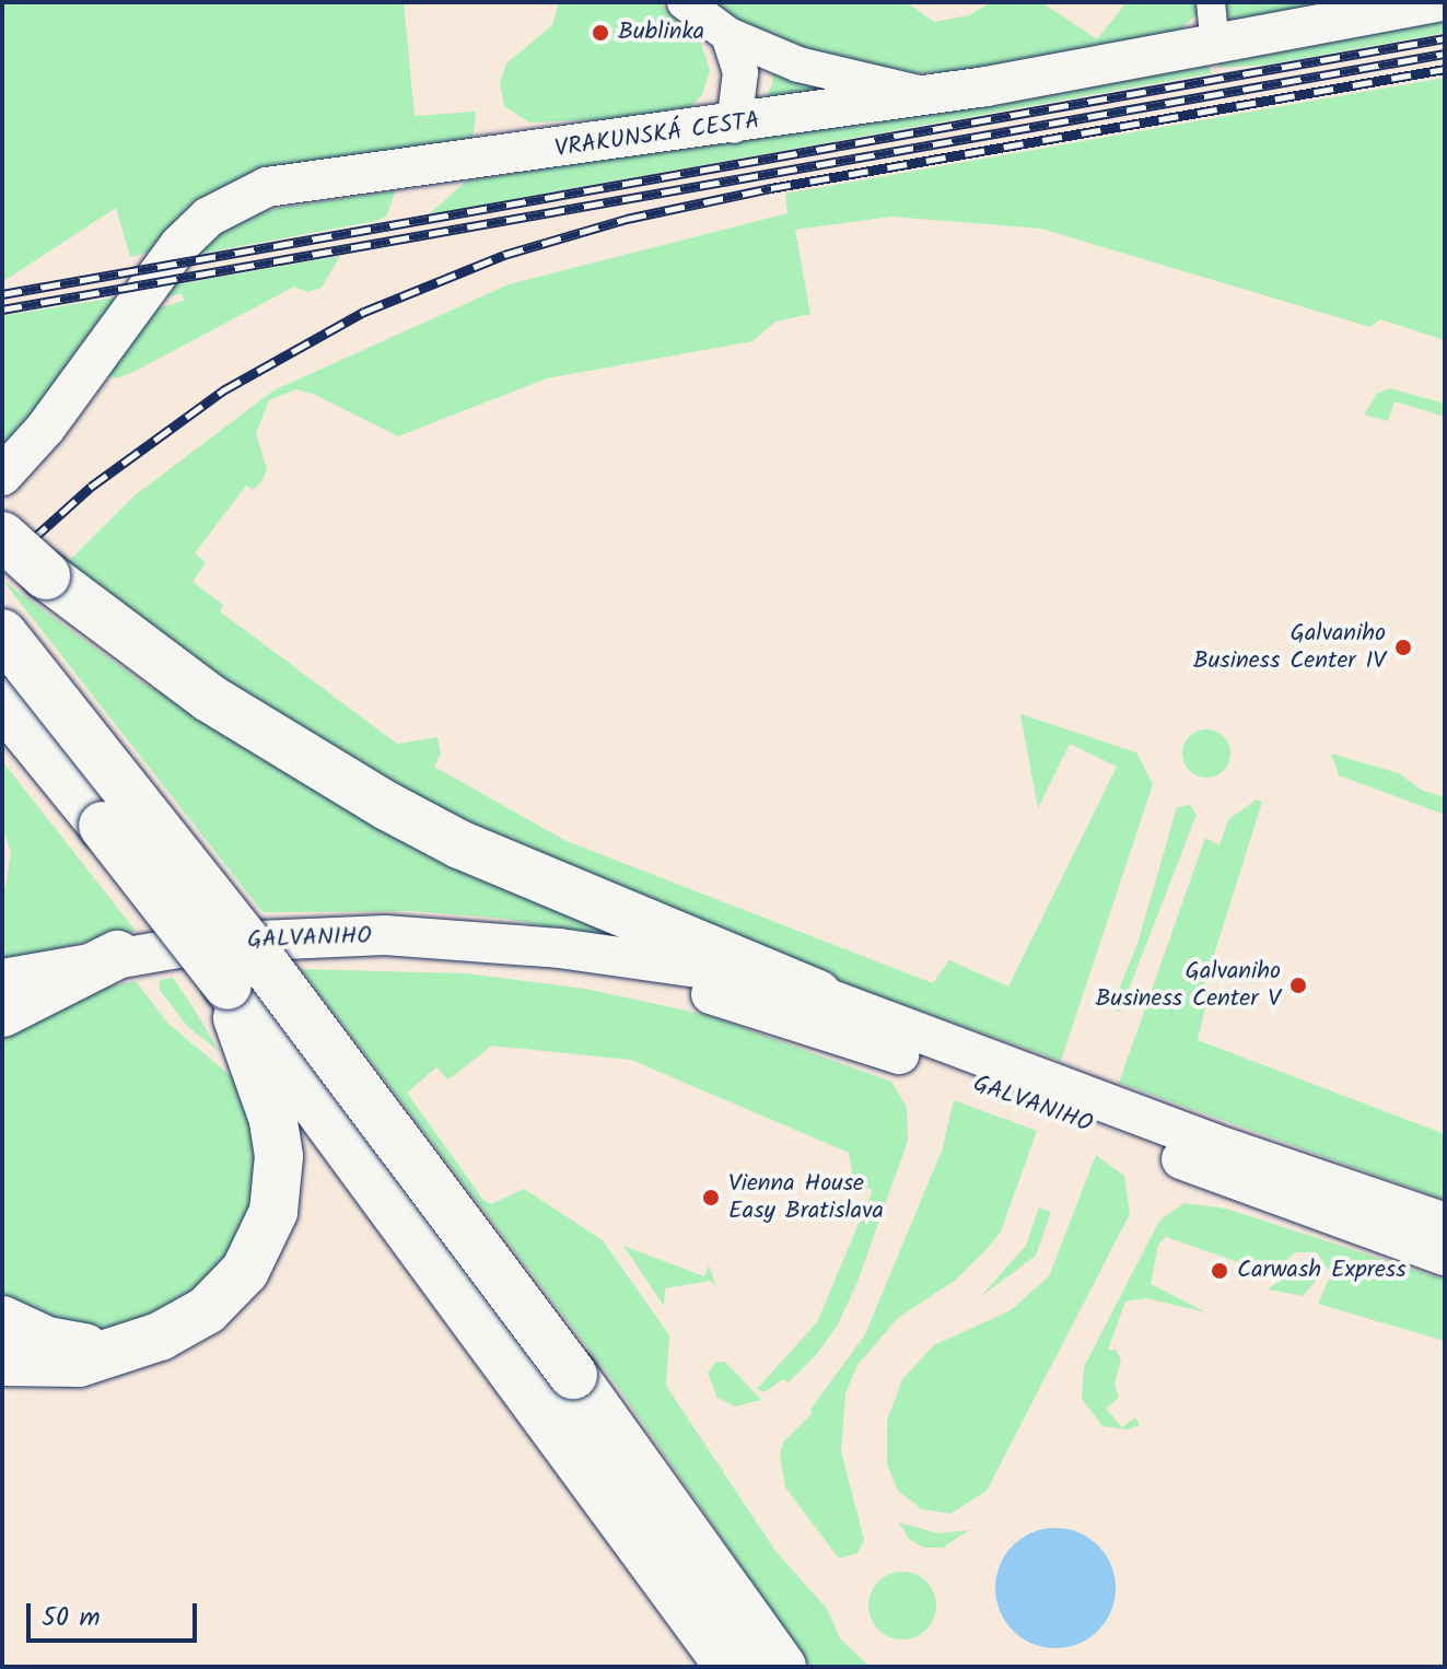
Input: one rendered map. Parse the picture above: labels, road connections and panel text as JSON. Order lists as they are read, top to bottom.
{
  "streets": {
    "main road": ["VRAKUNSKÁ CESTA", "GALVANIHO"]
  },
  "places": [
    "Bublinka",
    "Galvaniho Business Center IV",
    "Galvaniho Business Center V",
    "Vienna House Easy Bratislava",
    "Carwash Express"
  ],
  "scale_bar": "50 m"
}
